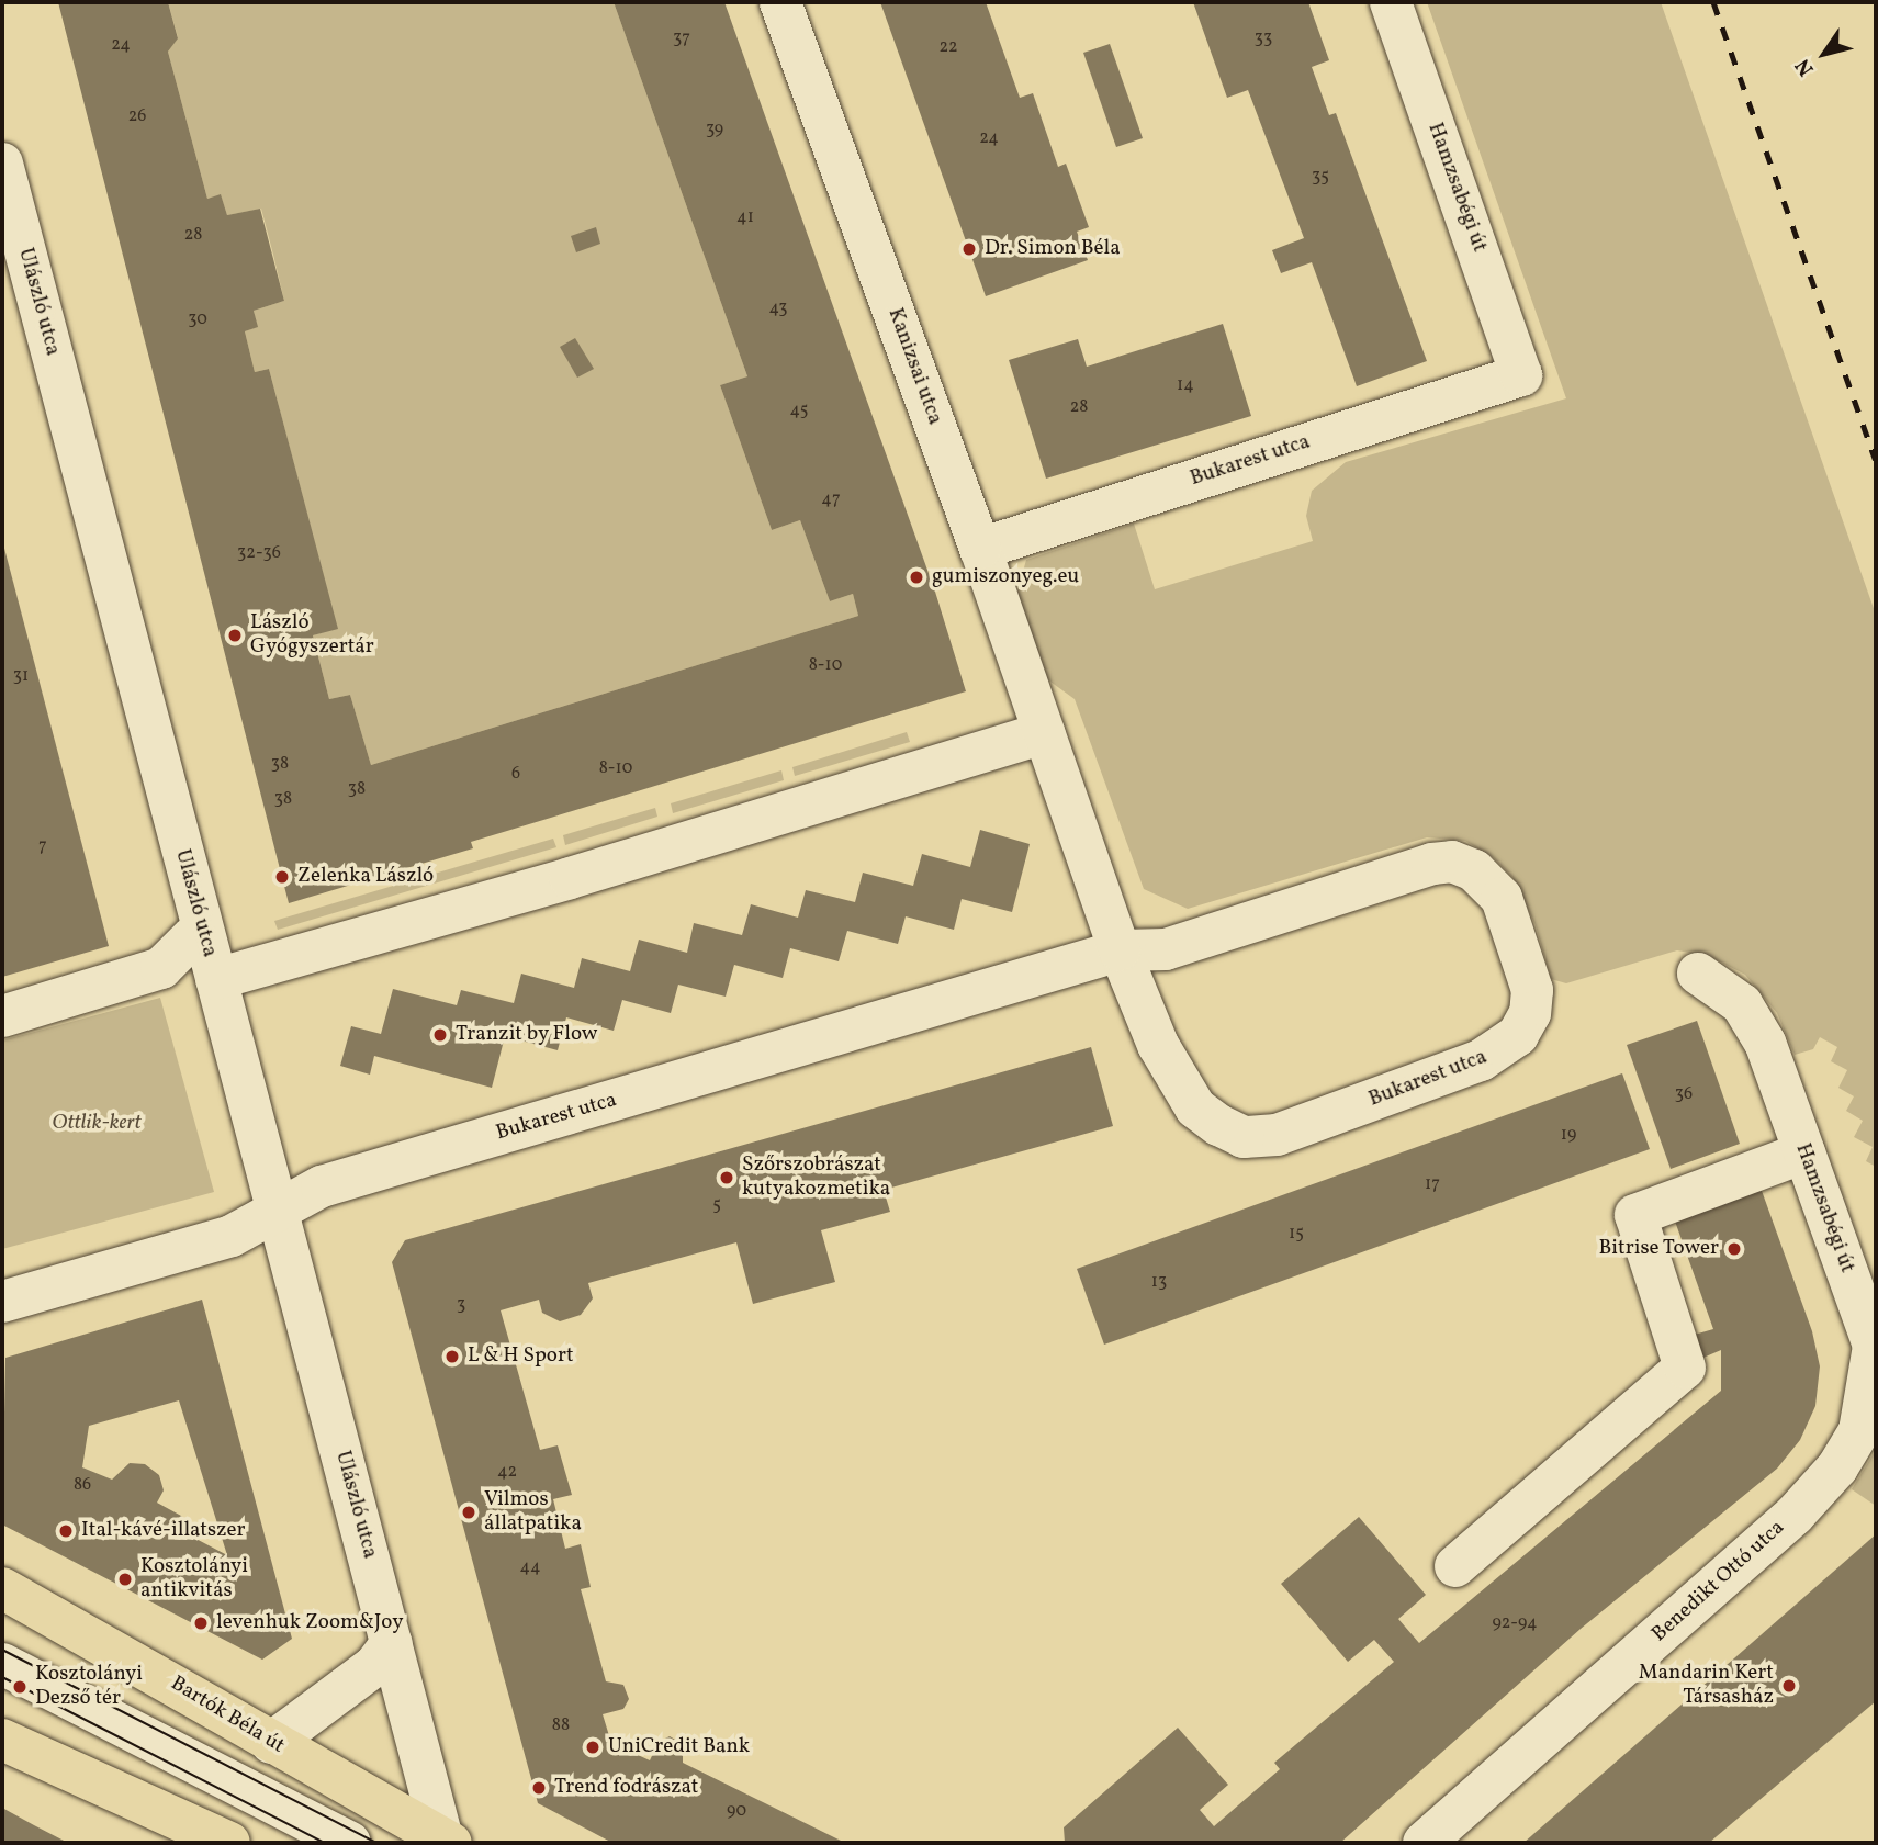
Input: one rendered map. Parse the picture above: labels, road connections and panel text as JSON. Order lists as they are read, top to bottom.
{
  "streets": {
    "main road": ["Bartók Béla út"],
    "street": [
      "Hamzsabégi út",
      "Ulászló utca",
      "Kanizsai utca",
      "Bukarest utca",
      "Benedikt Ottó utca"
    ]
  },
  "crossings": [
    ["Hamzsabégi út", "Bukarest utca"],
    ["Hamzsabégi út", "Benedikt Ottó utca"],
    ["Ulászló utca", "Bukarest utca"],
    ["Ulászló utca", "Bartók Béla út"],
    ["Kanizsai utca", "Bukarest utca"]
  ],
  "parks": ["Ottlik-kert"],
  "places": [
    "Dr. Simon Béla",
    "gumiszonyeg.eu",
    "László Gyógyszertár",
    "Zelenka László",
    "Tranzit by Flow",
    "Szőrszobrászat kutyakozmetika",
    "Bitrise Tower",
    "L & H Sport",
    "Vilmos állatpatika",
    "Ital-kávé-illatszer",
    "Kosztolányi antikvitás",
    "levenhuk Zoom&Joy",
    "Mandarin Kert Társasház",
    "Kosztolányi Dezső tér",
    "UniCredit Bank",
    "Trend fodrászat"
  ],
  "house_numbers": [
    "37",
    "33",
    "24",
    "22",
    "26",
    "39",
    "24",
    "35",
    "41",
    "28",
    "43",
    "30",
    "14",
    "28",
    "45",
    "47",
    "32-36",
    "8-10",
    "31",
    "38",
    "8-10",
    "6",
    "38",
    "38",
    "7",
    "36",
    "19",
    "17",
    "5",
    "15",
    "13",
    "3",
    "42",
    "86",
    "44",
    "92-94",
    "88",
    "90"
  ],
  "north": "bottom left"
}
